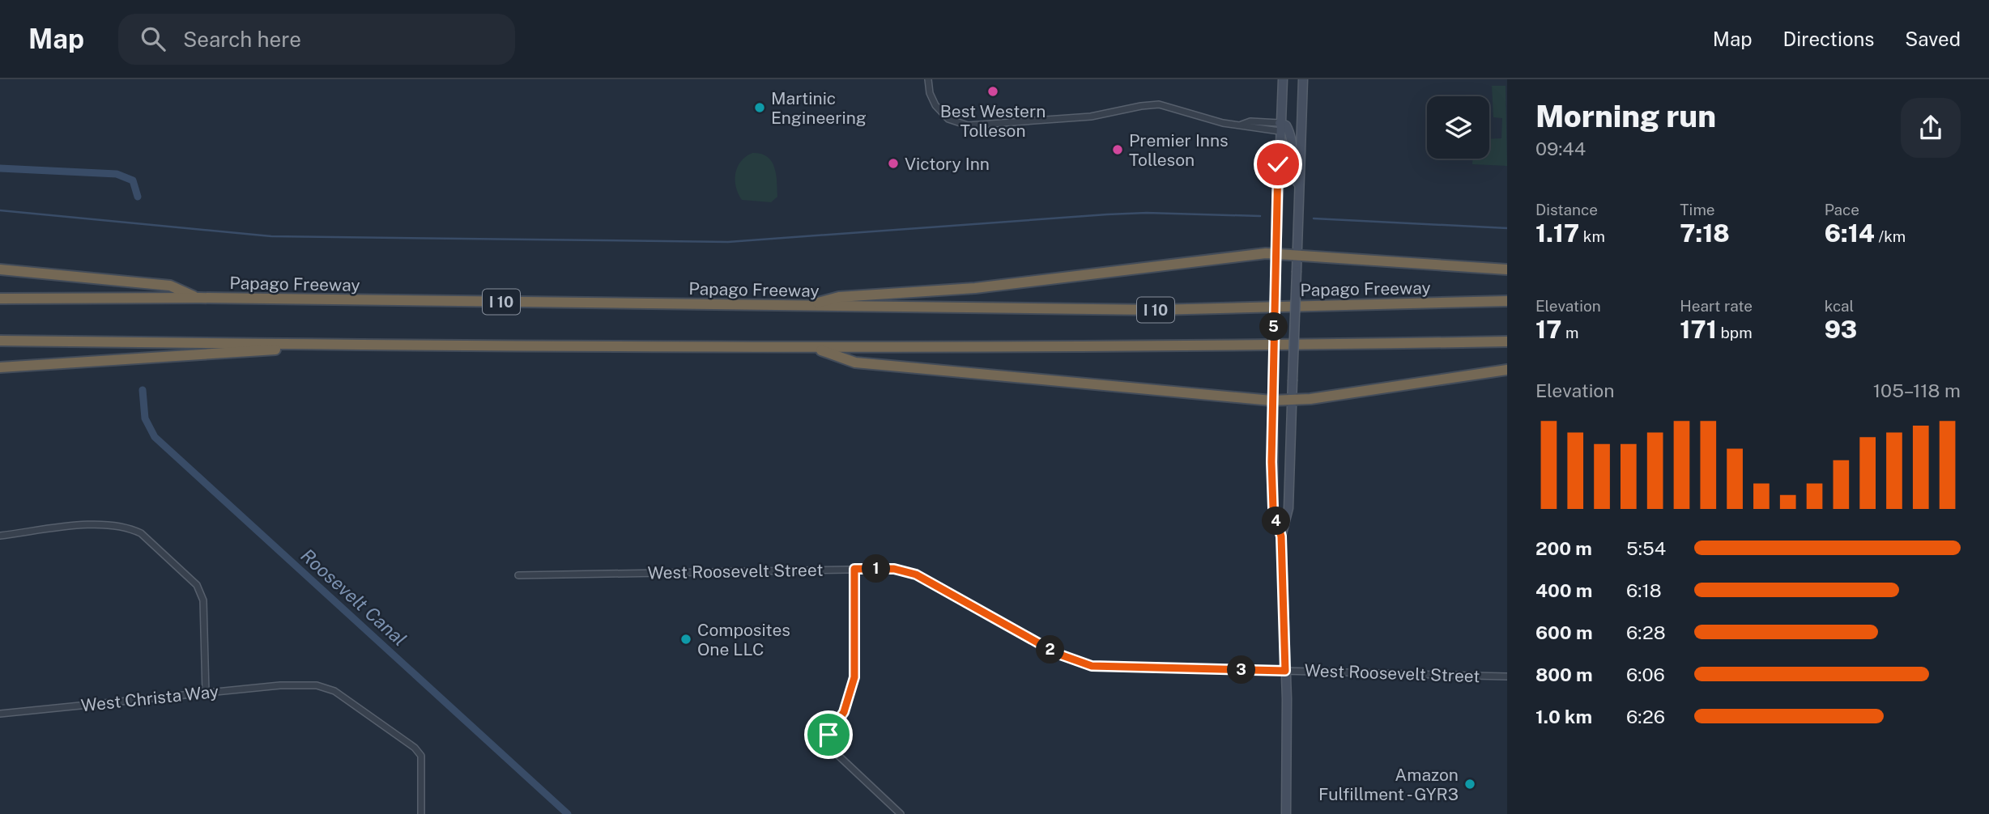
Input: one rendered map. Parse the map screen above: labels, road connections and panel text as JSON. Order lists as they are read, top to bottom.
{
  "streets": {
    "highway": ["Papago Freeway", "I 10"],
    "street": ["West Roosevelt Street", "West Christa Way"]
  },
  "water": ["Roosevelt Canal"],
  "places": [
    "Best Western Tolleson",
    "Martinic Engineering",
    "Premier Inns Tolleson",
    "Victory Inn",
    "Composites One LLC",
    "Amazon Fulfillment - GYR3"
  ],
  "page": {
    "header": "Map",
    "search": "Search here",
    "nav": ["Map", "Directions", "Saved"],
    "heading": ["Morning run", "09:44"],
    "stats": [
      ["Distance", "1.17 km"],
      ["Time", "7:18"],
      ["Pace", "6:14 /km"],
      ["Elevation", "17 m"],
      ["Heart rate", "171 bpm"],
      ["kcal", "93"]
    ],
    "pins": [
      "5",
      "4",
      "1",
      "2",
      "3"
    ],
    "chart": ["Elevation", "105–118 m"],
    "list": [
      {
        "name": "200 m",
        "note": "5:54"
      },
      {
        "name": "400 m",
        "note": "6:18"
      },
      {
        "name": "600 m",
        "note": "6:28"
      },
      {
        "name": "800 m",
        "note": "6:06"
      },
      {
        "name": "1.0 km",
        "note": "6:26"
      }
    ]
  }
}
